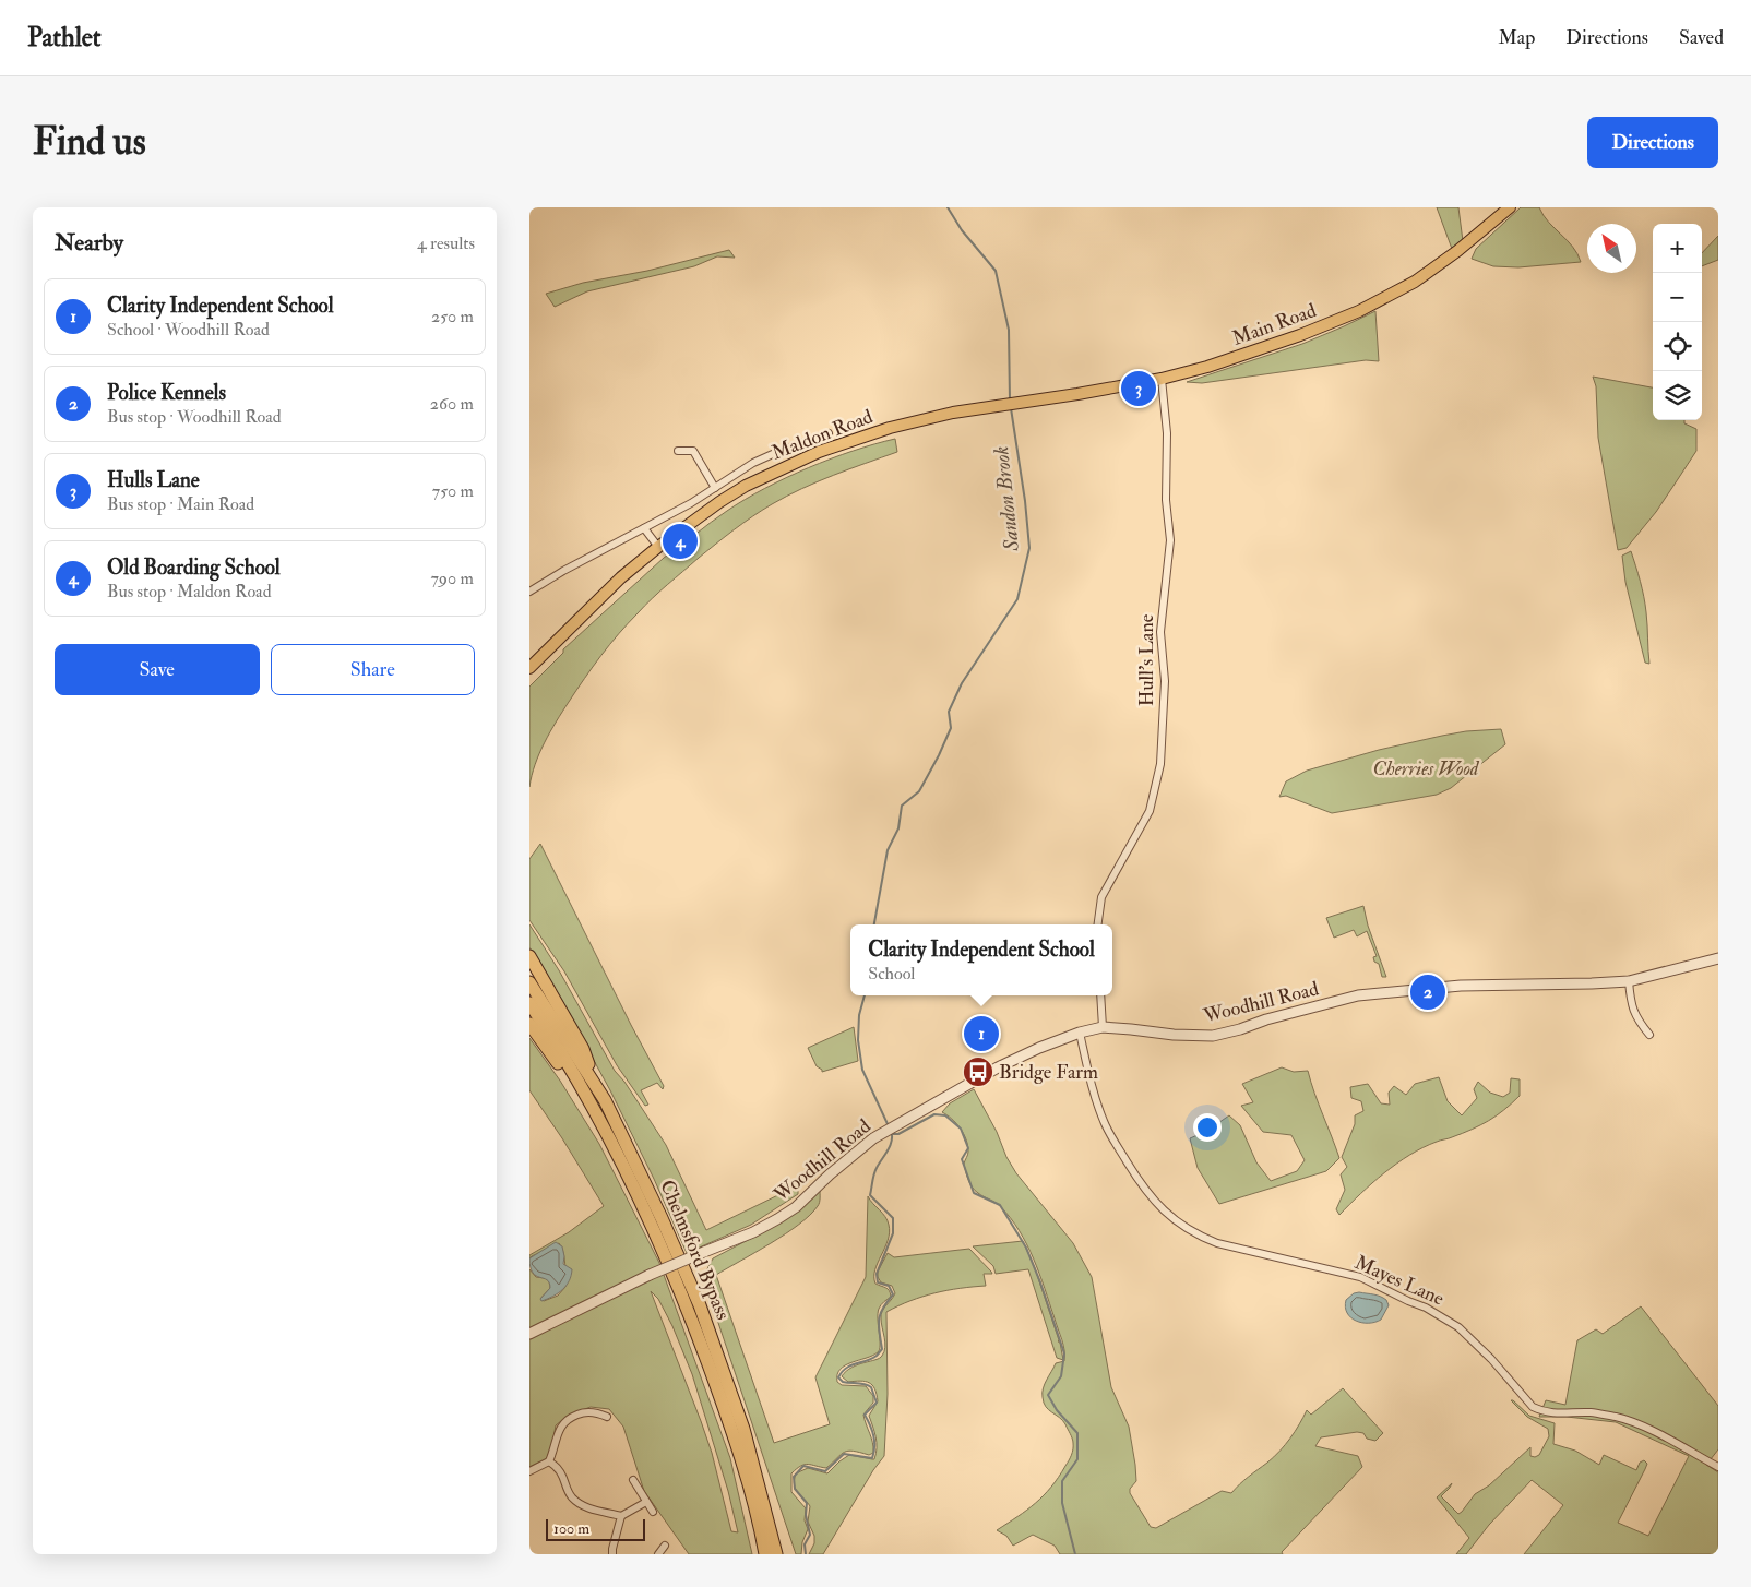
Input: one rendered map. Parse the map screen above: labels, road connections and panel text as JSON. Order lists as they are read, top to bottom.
{
  "streets": {
    "highway": ["Chelmsford Bypass"],
    "main road": ["Main Road", "Maldon Road"],
    "street": ["Hull's Lane", "Woodhill Road", "Mayes Lane"]
  },
  "crossings": [
    ["Main Road", "Maldon Road"],
    ["Main Road", "Hull's Lane"],
    ["Woodhill Road", "Mayes Lane"]
  ],
  "water": ["Sandon Brook"],
  "parks": ["Cherries Wood"],
  "places": {
    "bus stop": ["Bridge Farm"]
  },
  "scale_bar": "100 m",
  "north": "top left",
  "page": {
    "header": "Pathlet",
    "nav": ["Map", "Directions", "Saved"],
    "buttons": [
      "Directions",
      ["Save", "Share"]
    ],
    "title": "Find us",
    "heading": ["Nearby", "4 results"],
    "map_buttons": ["+", "−"],
    "list": [
      {
        "mark": "1",
        "name": "Clarity Independent School",
        "note": "School · Woodhill Road",
        "value": "250 m"
      },
      {
        "mark": "2",
        "name": "Police Kennels",
        "note": "Bus stop · Woodhill Road",
        "value": "260 m"
      },
      {
        "mark": "3",
        "name": "Hulls Lane",
        "note": "Bus stop · Main Road",
        "value": "750 m"
      },
      {
        "mark": "4",
        "name": "Old Boarding School",
        "note": "Bus stop · Maldon Road",
        "value": "790 m"
      }
    ],
    "pins": [
      "3",
      "4",
      "2",
      "1"
    ],
    "popup": ["Clarity Independent School", "School"],
    "scale": "100 m"
  }
}
